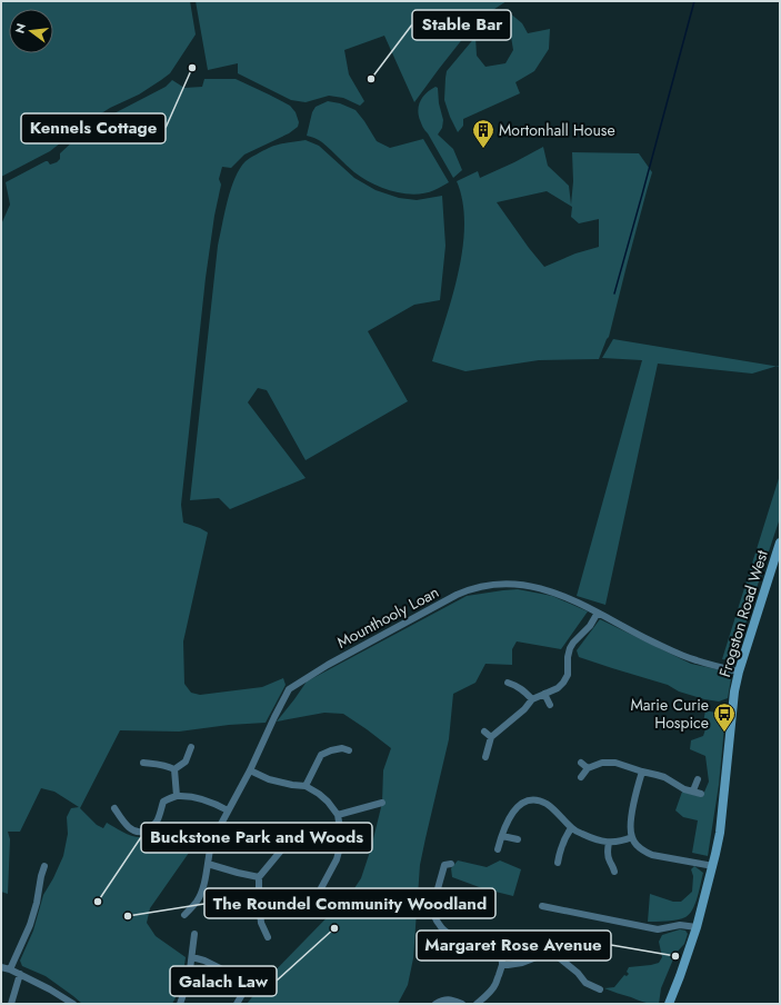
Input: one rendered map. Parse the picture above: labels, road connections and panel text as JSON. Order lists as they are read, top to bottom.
{
  "streets": {
    "main road": ["Frogston Road West"],
    "street": ["Mounthooly Loan"]
  },
  "crossings": [
    ["Frogston Road West", "Mounthooly Loan"]
  ],
  "places": {
    "other": [
      "Kennels Cottage",
      "Stable Bar",
      "Buckstone Park and Woods",
      "The Roundel Community Woodland",
      "Galach Law",
      "Margaret Rose Avenue"
    ],
    "building": ["Mortonhall House"],
    "bus stop": ["Marie Curie Hospice"]
  },
  "north": "left"
}
